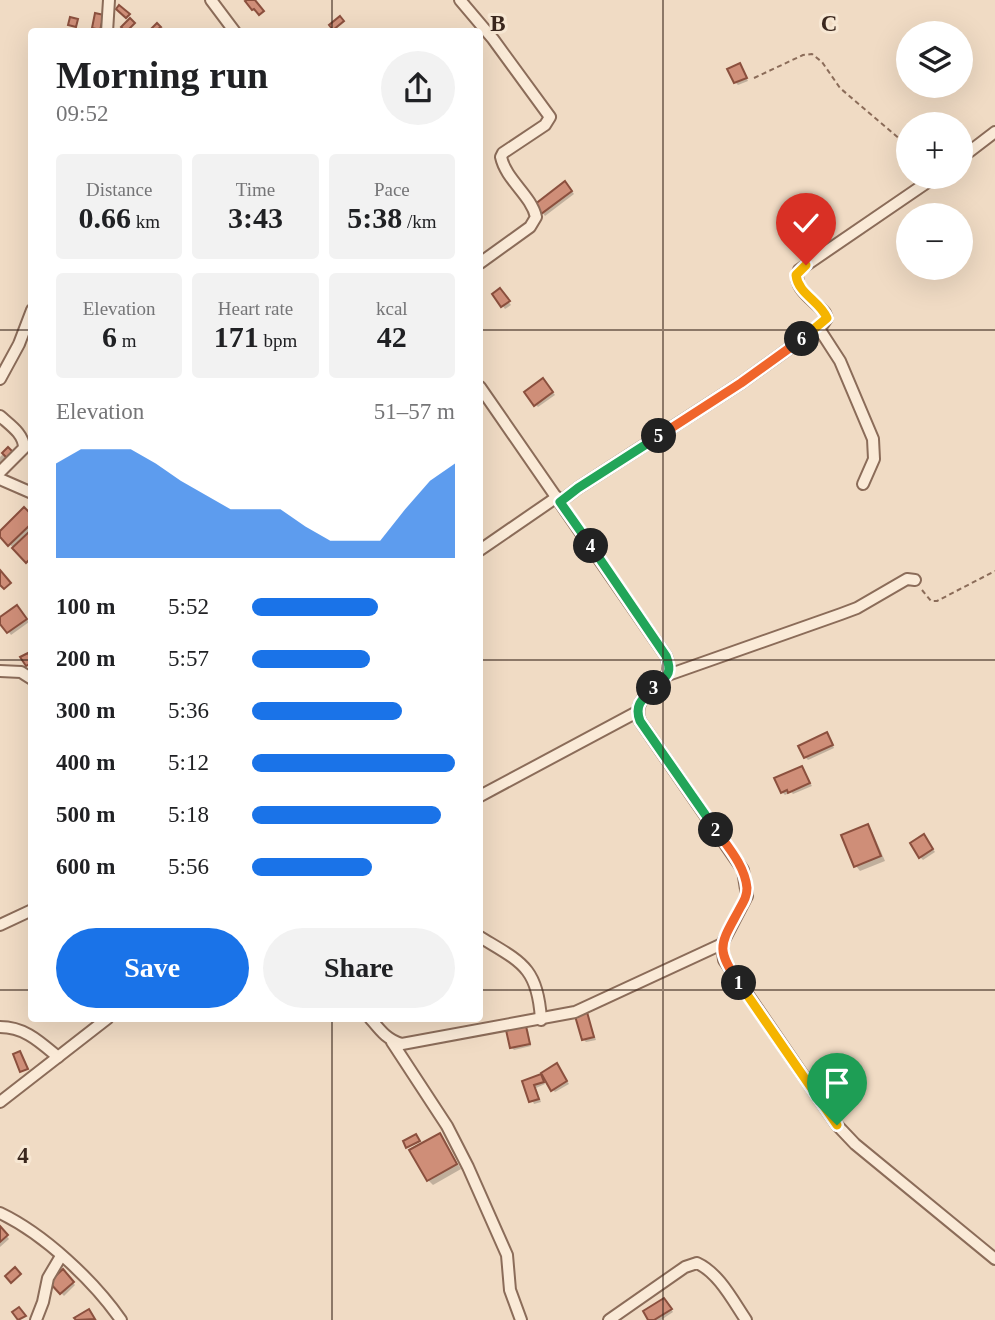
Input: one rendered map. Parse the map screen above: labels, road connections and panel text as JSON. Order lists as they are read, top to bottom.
{
  "page": {
    "map_buttons": ["+", "−"],
    "heading": ["Morning run", "09:52"],
    "stats": [
      ["Distance", "0.66 km"],
      ["Time", "3:43"],
      ["Pace", "5:38 /km"],
      ["Elevation", "6 m"],
      ["Heart rate", "171 bpm"],
      ["kcal", "42"]
    ],
    "pins": [
      "6",
      "5",
      "4",
      "3",
      "2",
      "1"
    ],
    "chart": ["Elevation", "51–57 m"],
    "list": [
      {
        "name": "100 m",
        "note": "5:52"
      },
      {
        "name": "200 m",
        "note": "5:57"
      },
      {
        "name": "300 m",
        "note": "5:36"
      },
      {
        "name": "400 m",
        "note": "5:12"
      },
      {
        "name": "500 m",
        "note": "5:18"
      },
      {
        "name": "600 m",
        "note": "5:56"
      }
    ],
    "buttons": ["Save", "Share"]
  },
  "grid": {
    "columns": ["B", "C"],
    "rows": ["4"]
  }
}
